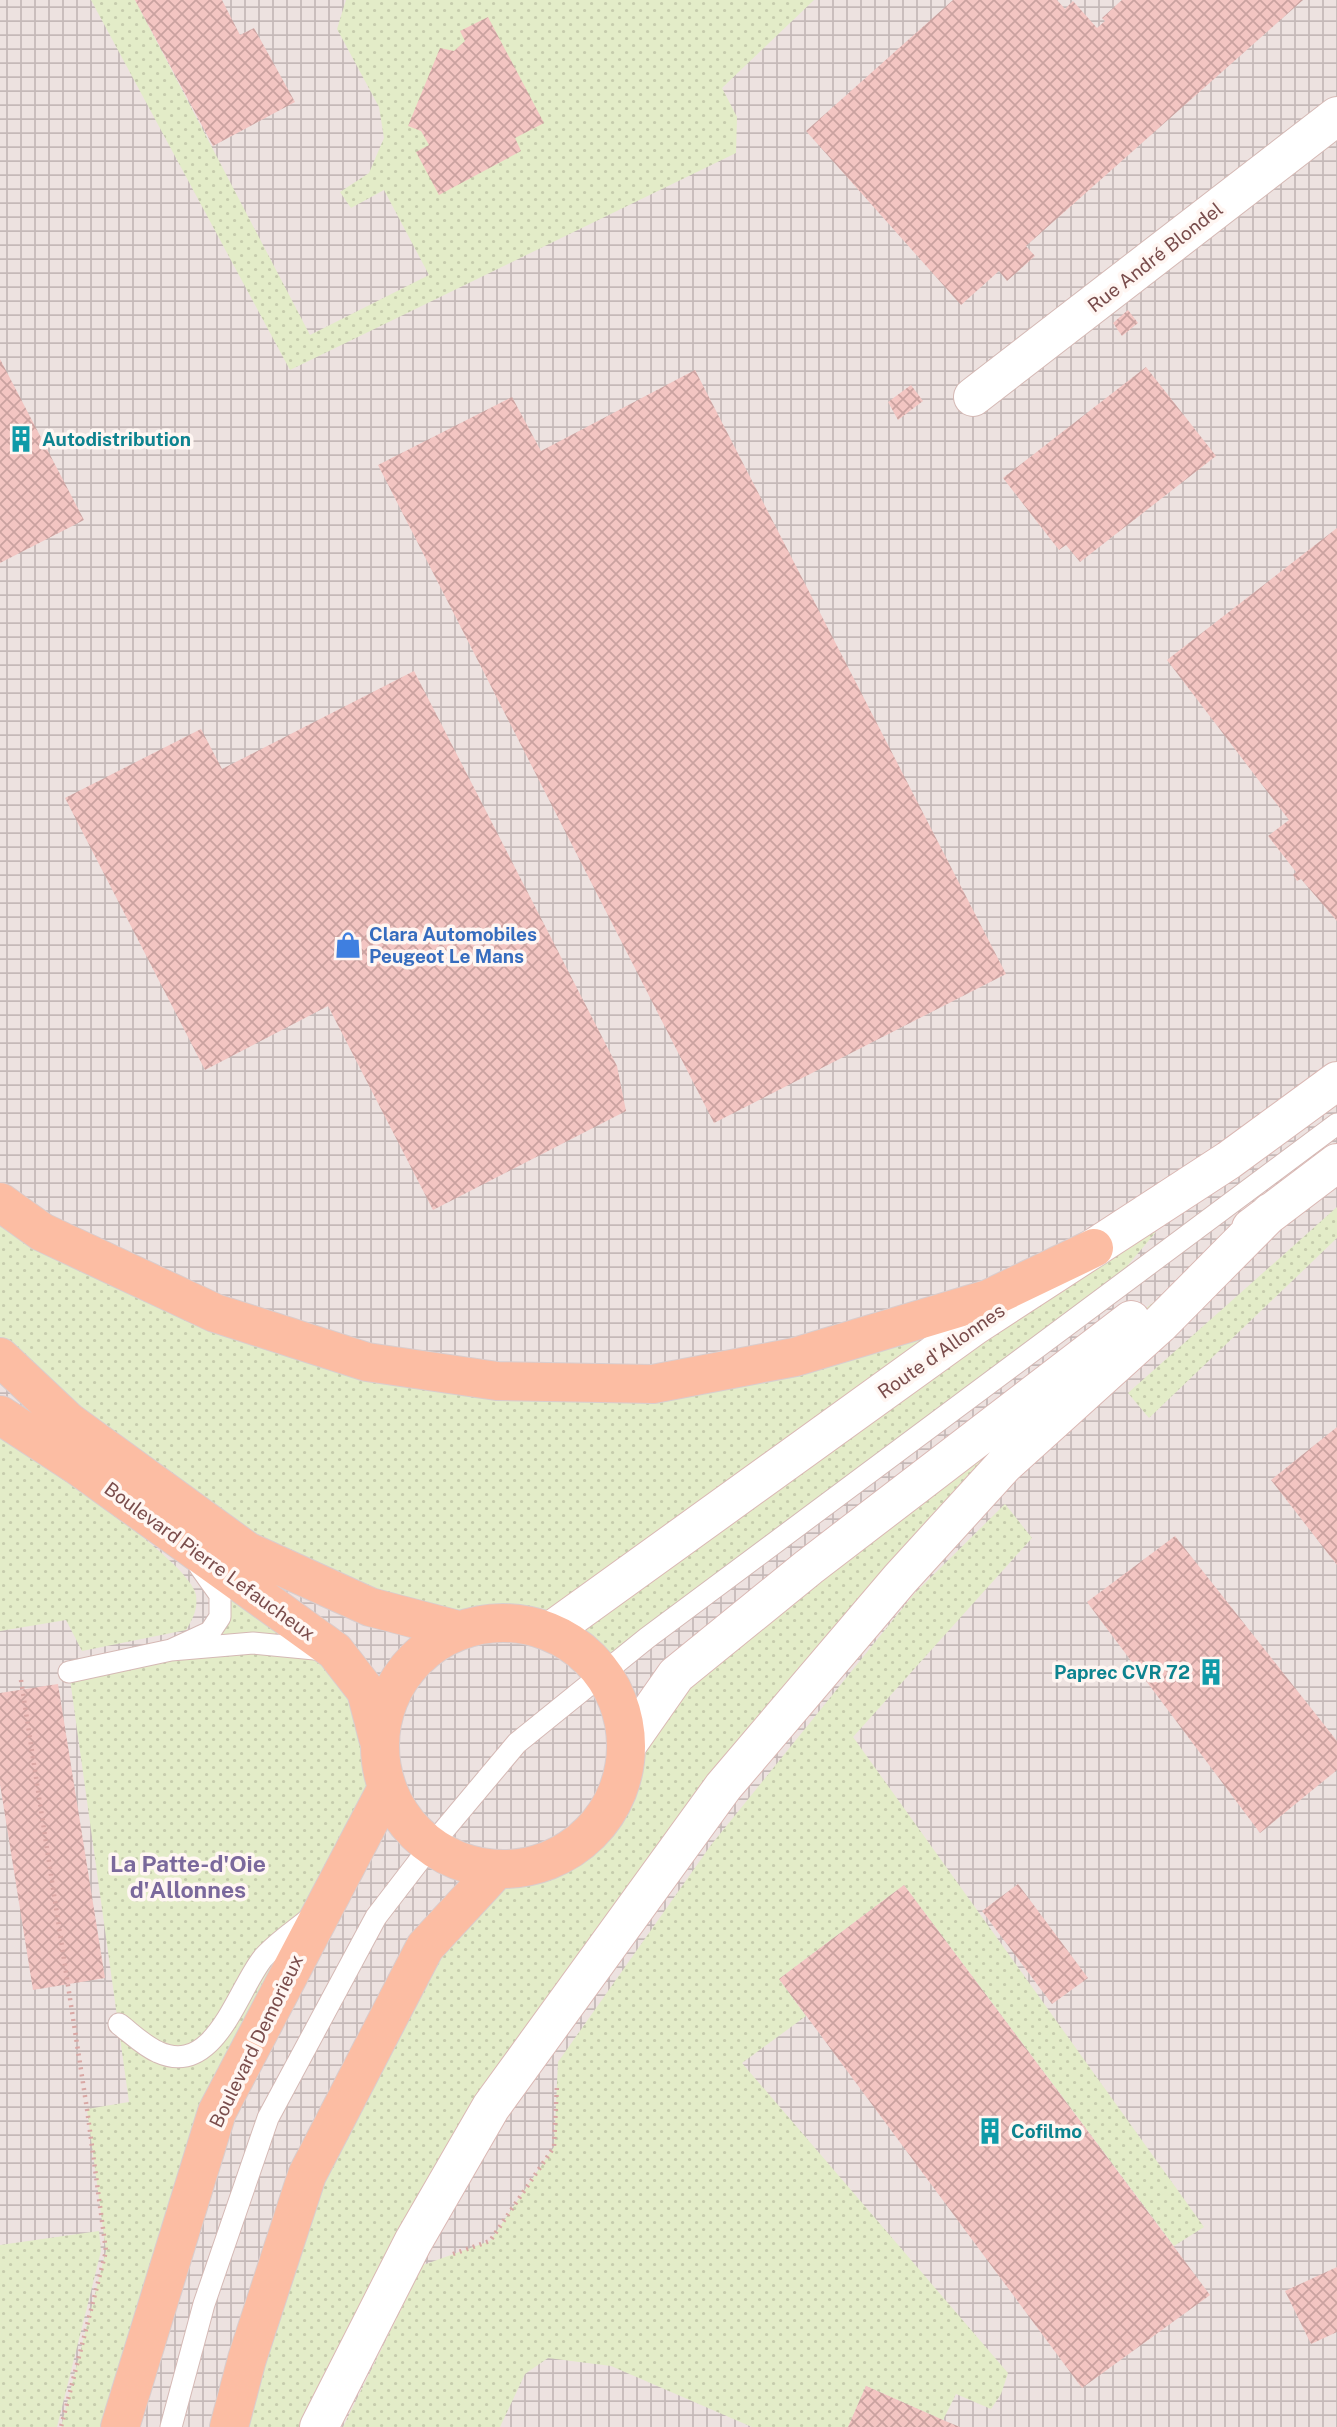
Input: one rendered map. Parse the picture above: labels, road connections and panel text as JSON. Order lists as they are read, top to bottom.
{
  "streets": {
    "main road": [
      "Rue André Blondel",
      "Route d'Allonnes",
      "Boulevard Pierre Lefaucheux",
      "Boulevard Demorieux"
    ]
  },
  "crossings": [
    ["Boulevard Pierre Lefaucheux", "Boulevard Demorieux"]
  ],
  "districts": ["La Patte-d'Oie d'Allonnes"],
  "places": {
    "building": ["Autodistribution", "Paprec CVR 72", "Cofilmo"],
    "shop": ["Clara Automobiles Peugeot Le Mans"]
  }
}
